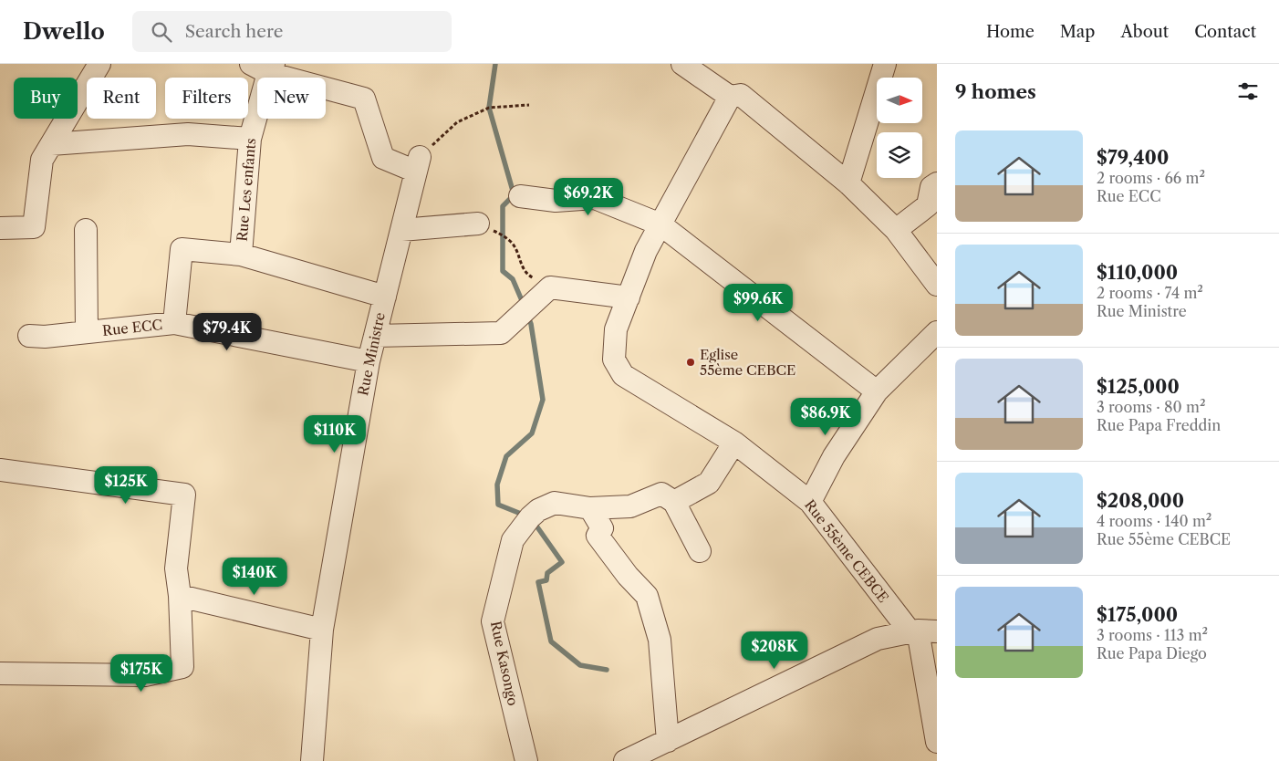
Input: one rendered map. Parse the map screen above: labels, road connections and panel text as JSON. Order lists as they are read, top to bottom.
{
  "streets": {
    "street": [
      "Rue Les enfants",
      "Rue ECC",
      "Rue Ministre",
      "Rue 55ème CEBCE",
      "Rue Kasongo"
    ]
  },
  "crossings": [
    ["Rue ECC", "Rue Ministre"]
  ],
  "places": ["Eglise 55ème CEBCE"],
  "north": "right",
  "page": {
    "header": "Dwello",
    "search": "Search here",
    "nav": [
      "Home",
      "Map",
      "About",
      "Contact"
    ],
    "heading": "9 homes",
    "chip": [
      "Buy",
      "Rent",
      "Filters",
      "New"
    ],
    "list": [
      {
        "name": "$79,400",
        "note": "2 rooms · 66 m² · Rue ECC"
      },
      {
        "name": "$110,000",
        "note": "2 rooms · 74 m² · Rue Ministre"
      },
      {
        "name": "$125,000",
        "note": "3 rooms · 80 m² · Rue Papa Freddin"
      },
      {
        "name": "$208,000",
        "note": "4 rooms · 140 m² · Rue 55ème CEBCE"
      },
      {
        "name": "$175,000",
        "note": "3 rooms · 113 m² · Rue Papa Diego"
      }
    ],
    "price": [
      "$69.2K",
      "$99.6K",
      "$79.4K",
      "$86.9K",
      "$110K",
      "$125K",
      "$140K",
      "$208K",
      "$175K"
    ]
  }
}
